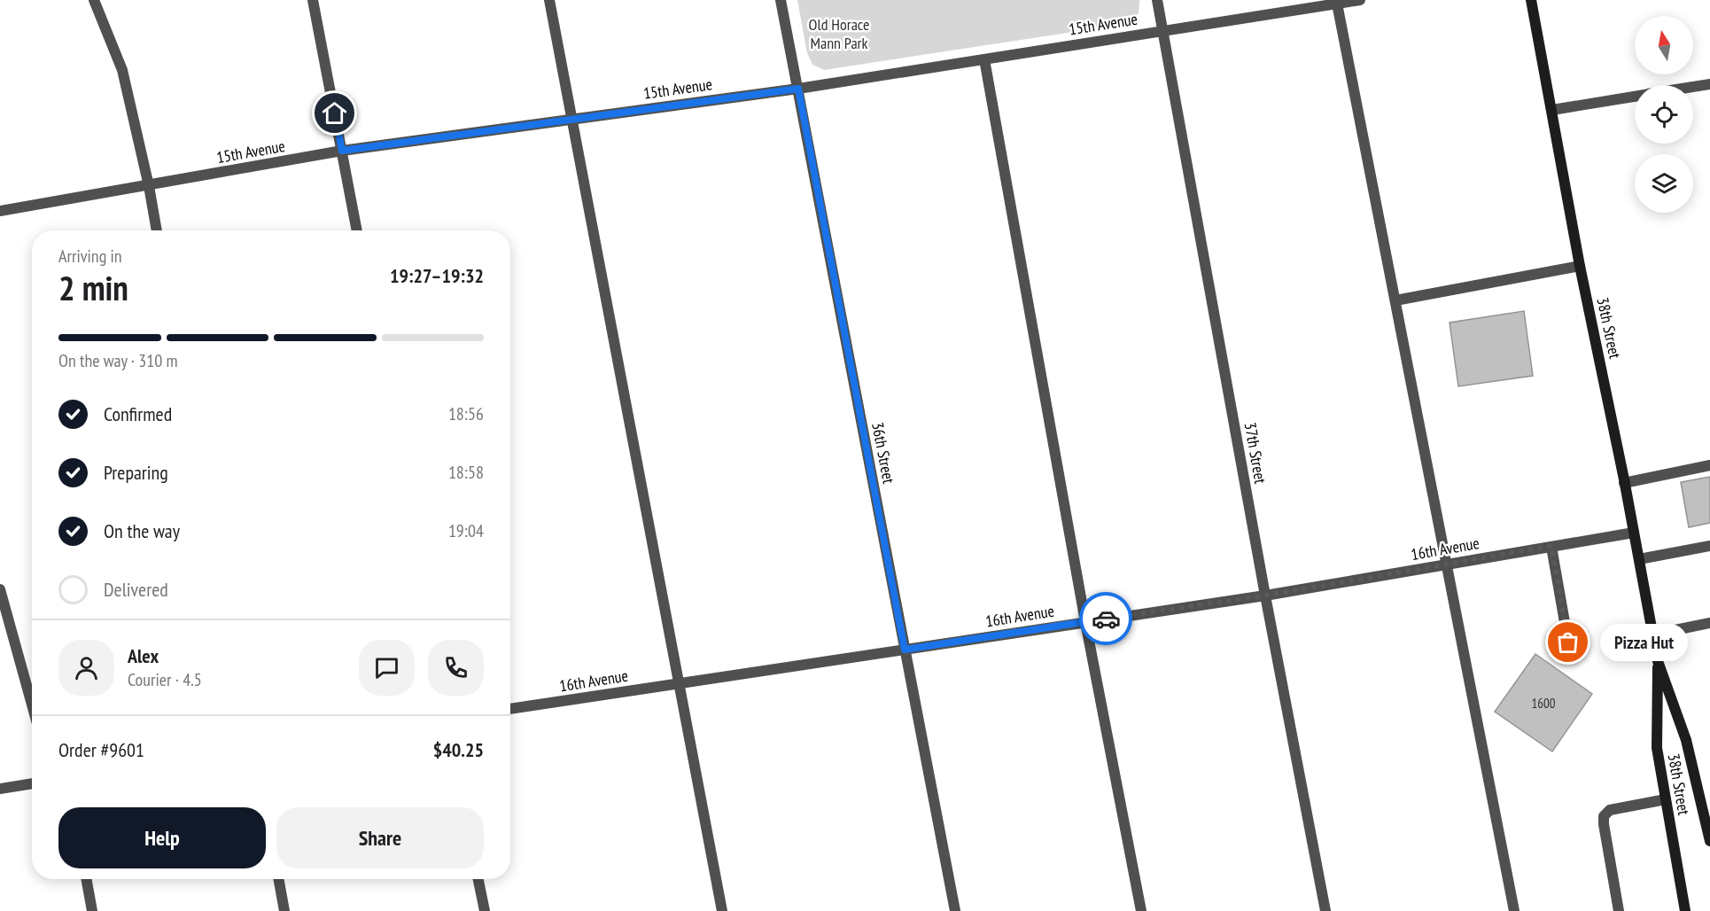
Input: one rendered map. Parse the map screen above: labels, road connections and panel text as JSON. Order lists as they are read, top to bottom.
{
  "streets": {
    "street": [
      "15th Avenue",
      "38th Street",
      "36th Street",
      "37th Street",
      "16th Avenue"
    ]
  },
  "crossings": [
    ["15th Avenue", "36th Street"],
    ["15th Avenue", "37th Street"],
    ["38th Street", "16th Avenue"],
    ["36th Street", "16th Avenue"],
    ["37th Street", "16th Avenue"]
  ],
  "parks": ["Old Horace Mann Park"],
  "places": ["Pizza Hut"],
  "house_numbers": ["1600"],
  "north": "top",
  "page": {
    "heading": ["2 min", "Arriving in", "19:27–19:32"],
    "panel": [
      "Alex",
      "Courier · 4.5",
      "Order #9601",
      "$40.25"
    ],
    "bar": "On the way · 310 m",
    "list": [
      ["Confirmed", "18:56"],
      ["Preparing", "18:58"],
      ["On the way", "19:04"],
      "Delivered"
    ],
    "bubble": "Pizza Hut",
    "buttons": ["Help", "Share"]
  }
}
